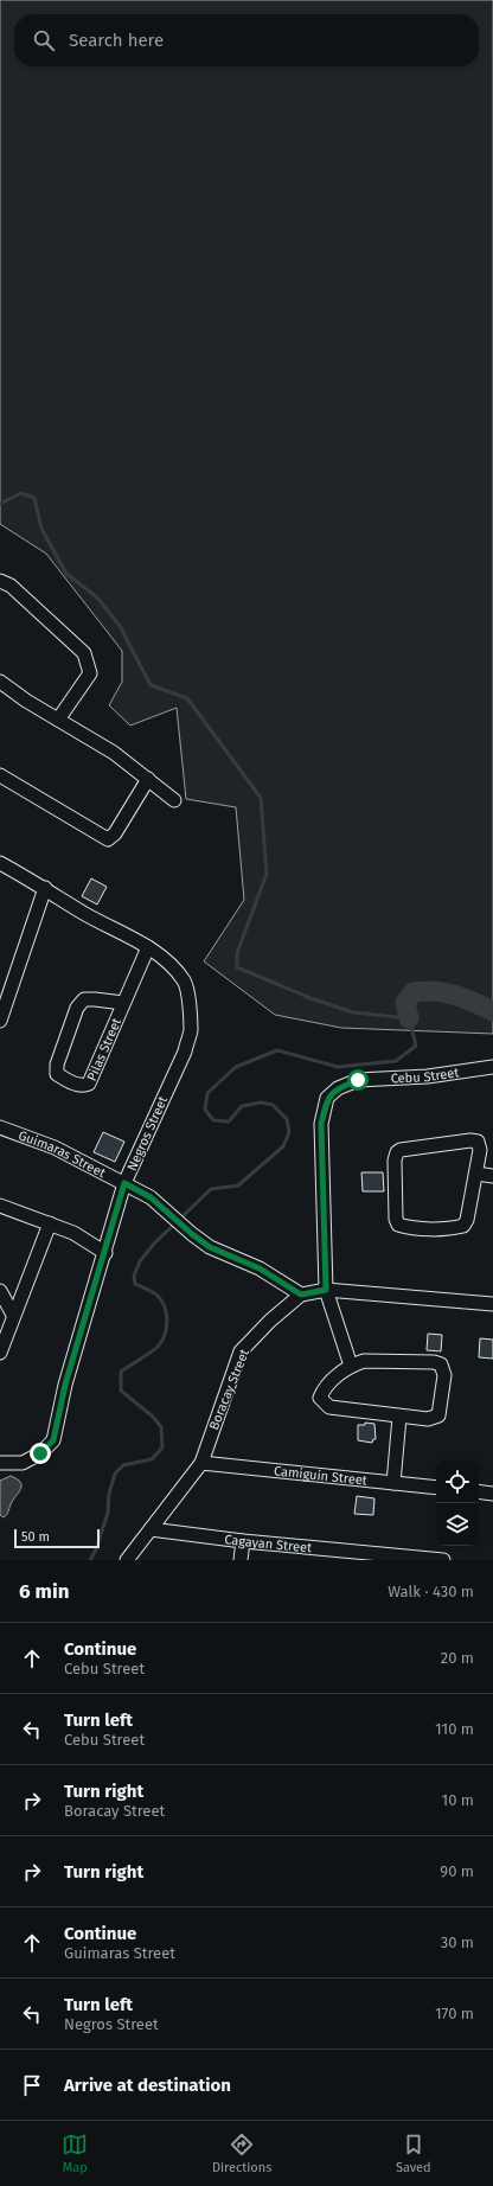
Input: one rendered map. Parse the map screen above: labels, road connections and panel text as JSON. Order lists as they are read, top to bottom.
{
  "streets": {
    "street": [
      "Pilas Street",
      "Cebu Street",
      "Negros Street",
      "Guimaras Street",
      "Boracay Street",
      "Camiguin Street",
      "Cagayan Street"
    ]
  },
  "crossings": [
    ["Pilas Street", "Negros Street"],
    ["Cebu Street", "Boracay Street"],
    ["Negros Street", "Guimaras Street"],
    ["Guimaras Street", "Boracay Street"],
    ["Boracay Street", "Camiguin Street"],
    ["Boracay Street", "Cagayan Street"]
  ],
  "scale_bar": "50 m",
  "page": {
    "search": "Search here",
    "scale": "50 m",
    "heading": ["6 min", "Walk · 430 m"],
    "list": [
      ["Continue", "Cebu Street", "20 m"],
      ["Turn left", "Cebu Street", "110 m"],
      ["Turn right", "Boracay Street", "10 m"],
      ["Turn right", "90 m"],
      ["Continue", "Guimaras Street", "30 m"],
      ["Turn left", "Negros Street", "170 m"],
      "Arrive at destination"
    ],
    "nav": ["Map", "Directions", "Saved"]
  }
}
